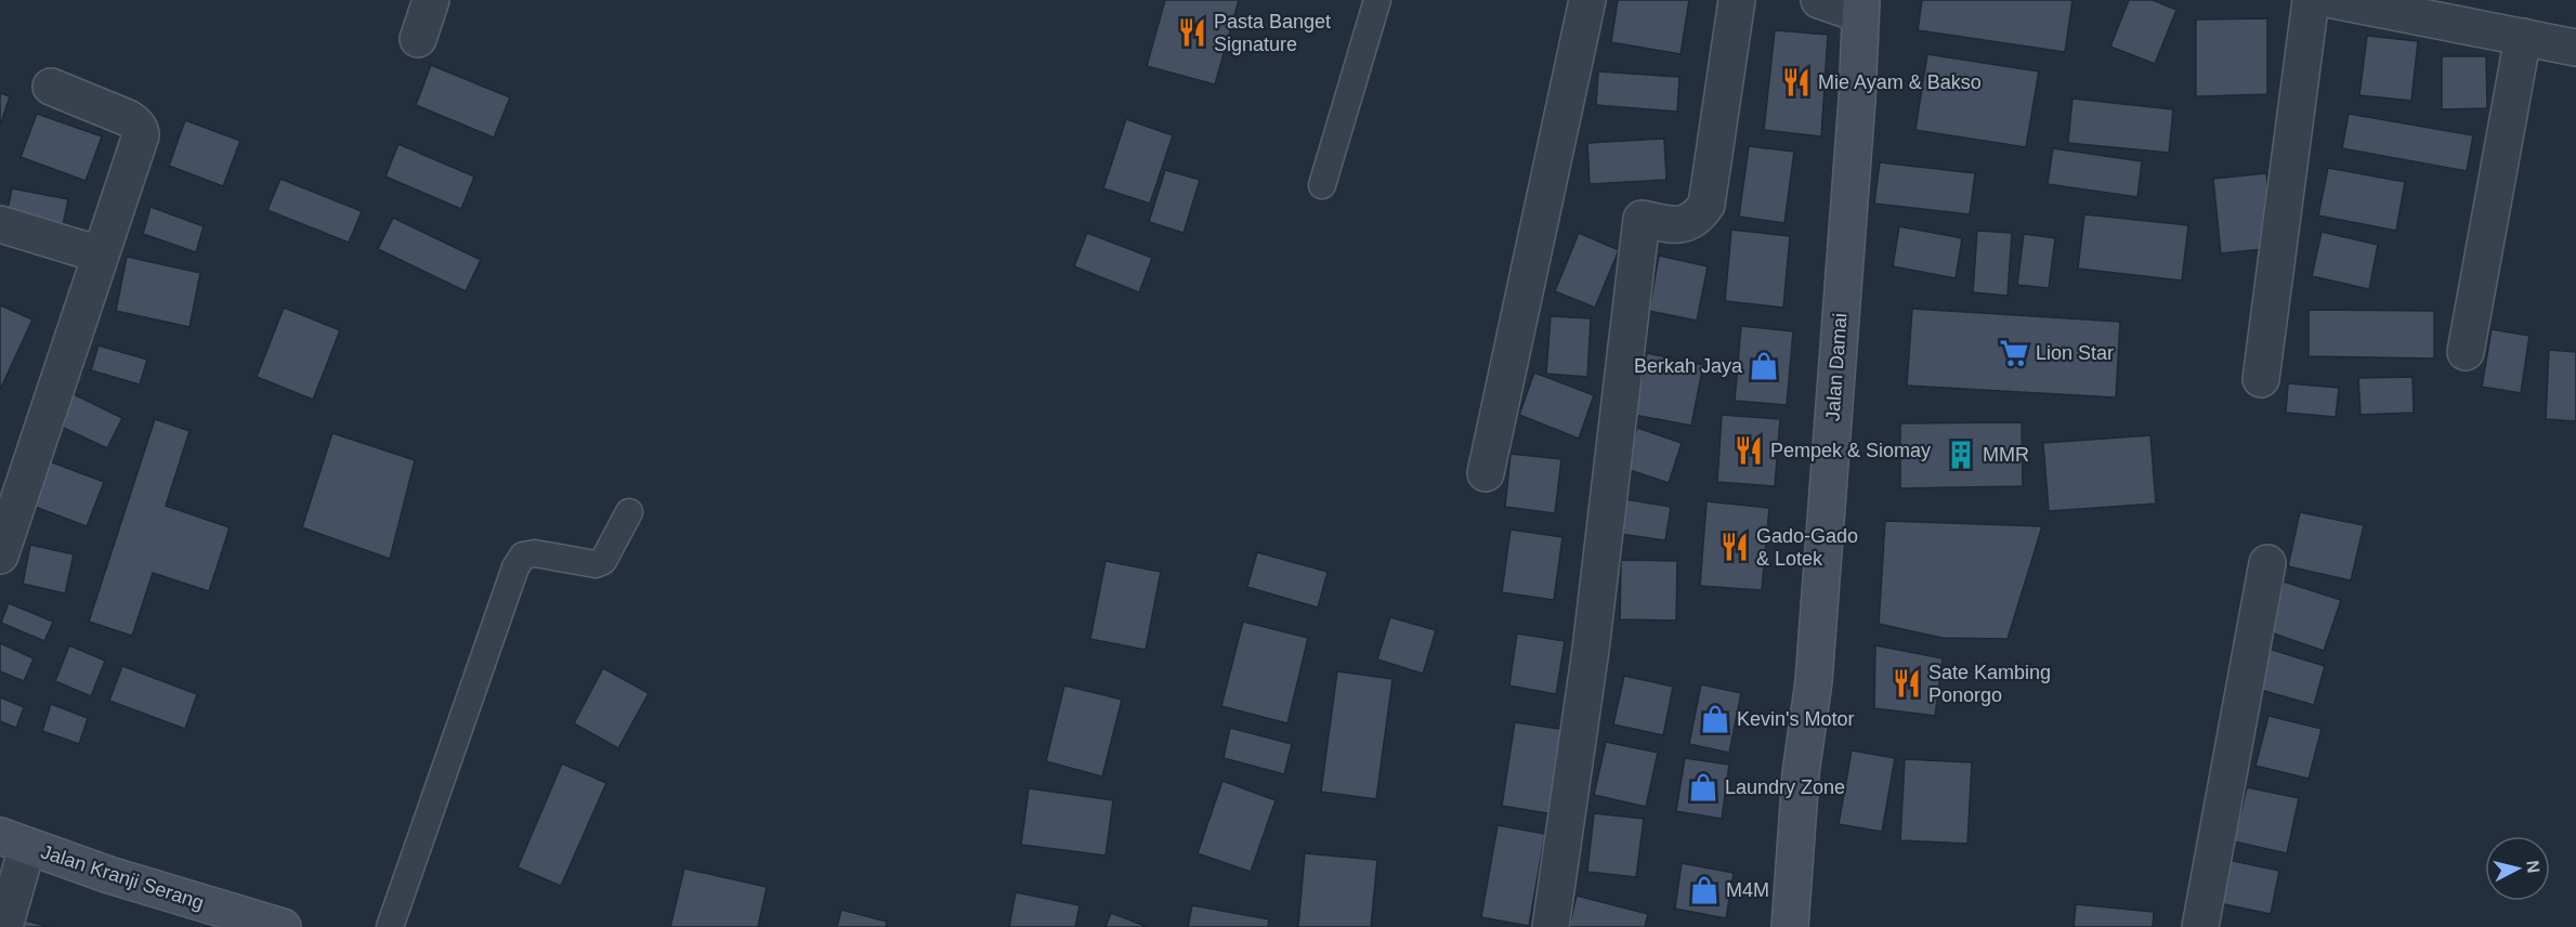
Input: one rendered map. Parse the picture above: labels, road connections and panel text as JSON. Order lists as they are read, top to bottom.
{
  "streets": {
    "main road": ["Jalan Damai", "Jalan Kranji Serang"]
  },
  "places": {
    "restaurant": [
      "Pasta Banget Signature",
      "Mie Ayam & Bakso",
      "Pempek & Siomay",
      "Gado-Gado & Lotek",
      "Sate Kambing Ponorgo"
    ],
    "supermarket": ["Lion Star"],
    "shop": [
      "Berkah Jaya",
      "Kevin's Motor",
      "Laundry Zone",
      "M4M"
    ],
    "building": ["MMR"]
  },
  "north": "right"
}
